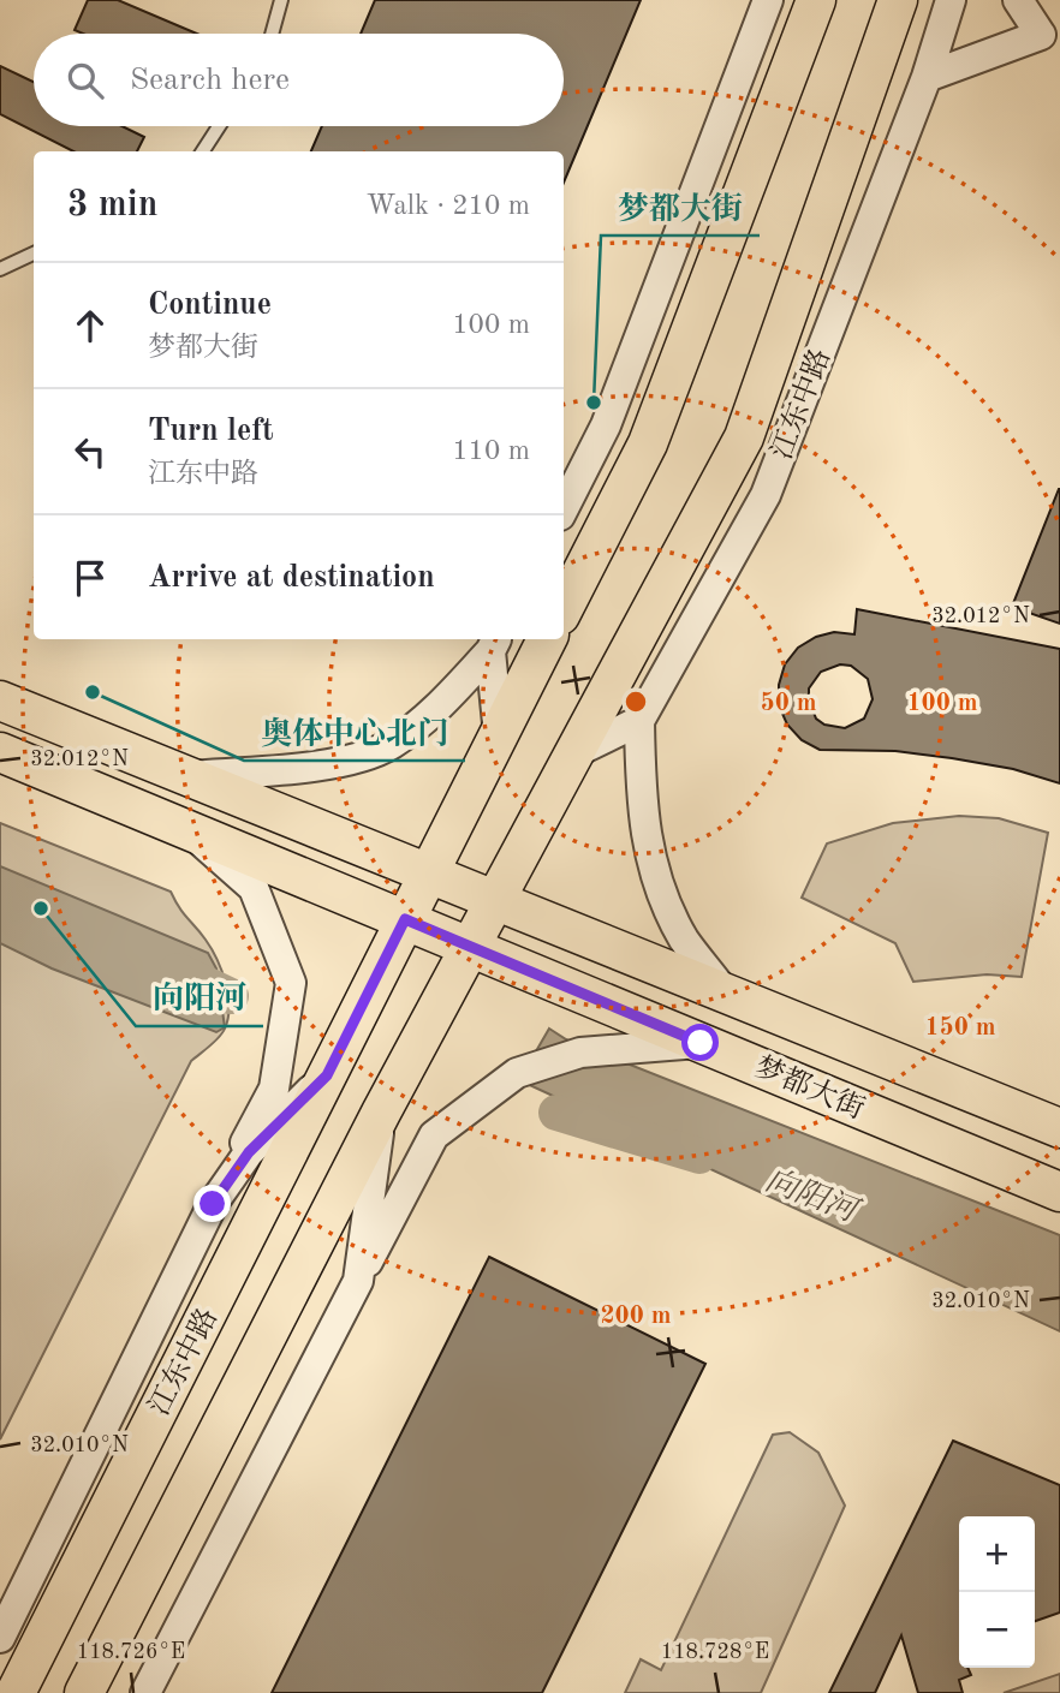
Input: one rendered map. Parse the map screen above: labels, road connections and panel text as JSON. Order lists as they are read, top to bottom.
{
  "streets": {
    "main road": ["江东中路", "梦都大街"]
  },
  "crossings": [
    ["江东中路", "梦都大街"]
  ],
  "water": ["向阳河"],
  "places": ["梦都大街", "奥体中心北门", "向阳河"],
  "page": {
    "search": "Search here",
    "heading": ["3 min", "Walk · 210 m"],
    "list": [
      ["Continue", "梦都大街", "100 m"],
      ["Turn left", "江东中路", "110 m"],
      "Arrive at destination"
    ],
    "map_buttons": ["+", "−"]
  },
  "coordinates": [
    "32.012°N",
    "32.010°N",
    "118.726°E",
    "118.728°E"
  ],
  "rings": [
    "50 m",
    "100 m",
    "150 m",
    "200 m"
  ]
}
